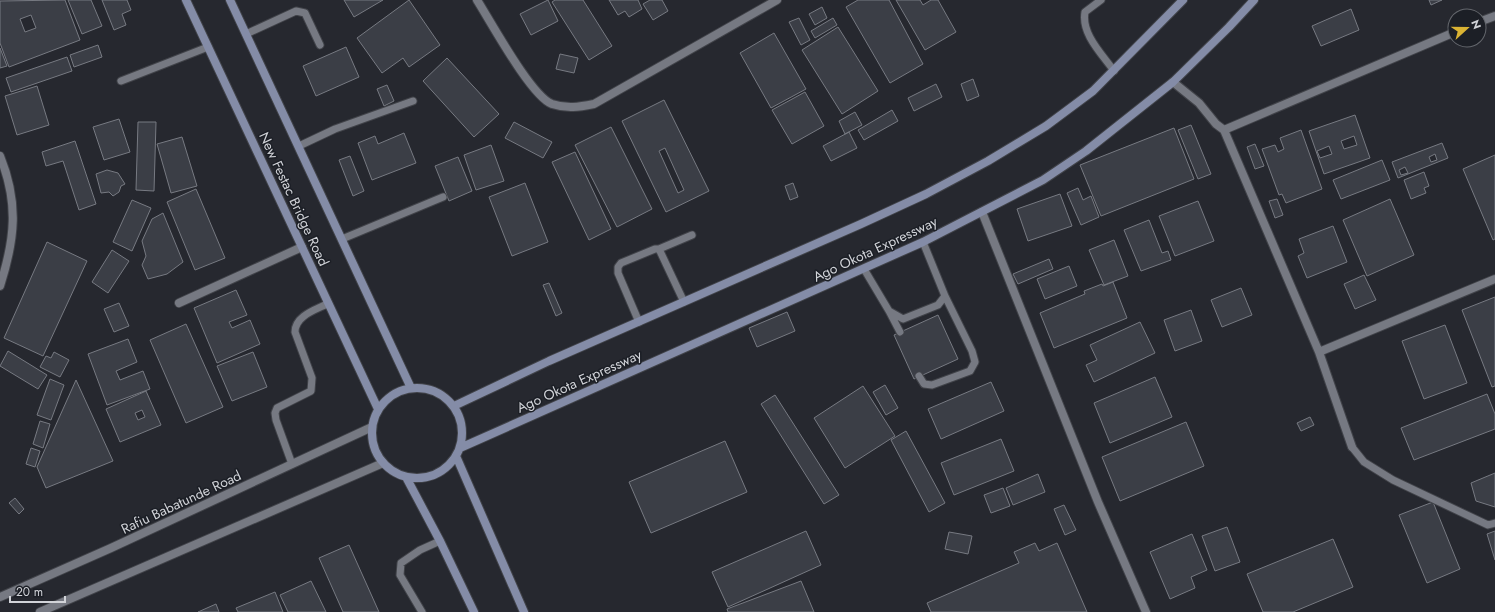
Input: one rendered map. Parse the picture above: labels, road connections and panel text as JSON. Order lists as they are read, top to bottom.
{
  "streets": {
    "main road": ["New Festac Bridge Road", "Ago Okota Expressway"],
    "street": ["Rafiu Babatunde Road"]
  },
  "crossings": [
    ["New Festac Bridge Road", "Ago Okota Expressway"],
    ["New Festac Bridge Road", "Rafiu Babatunde Road"],
    ["Ago Okota Expressway", "Rafiu Babatunde Road"]
  ],
  "scale_bar": "20 m",
  "north": "right"
}
